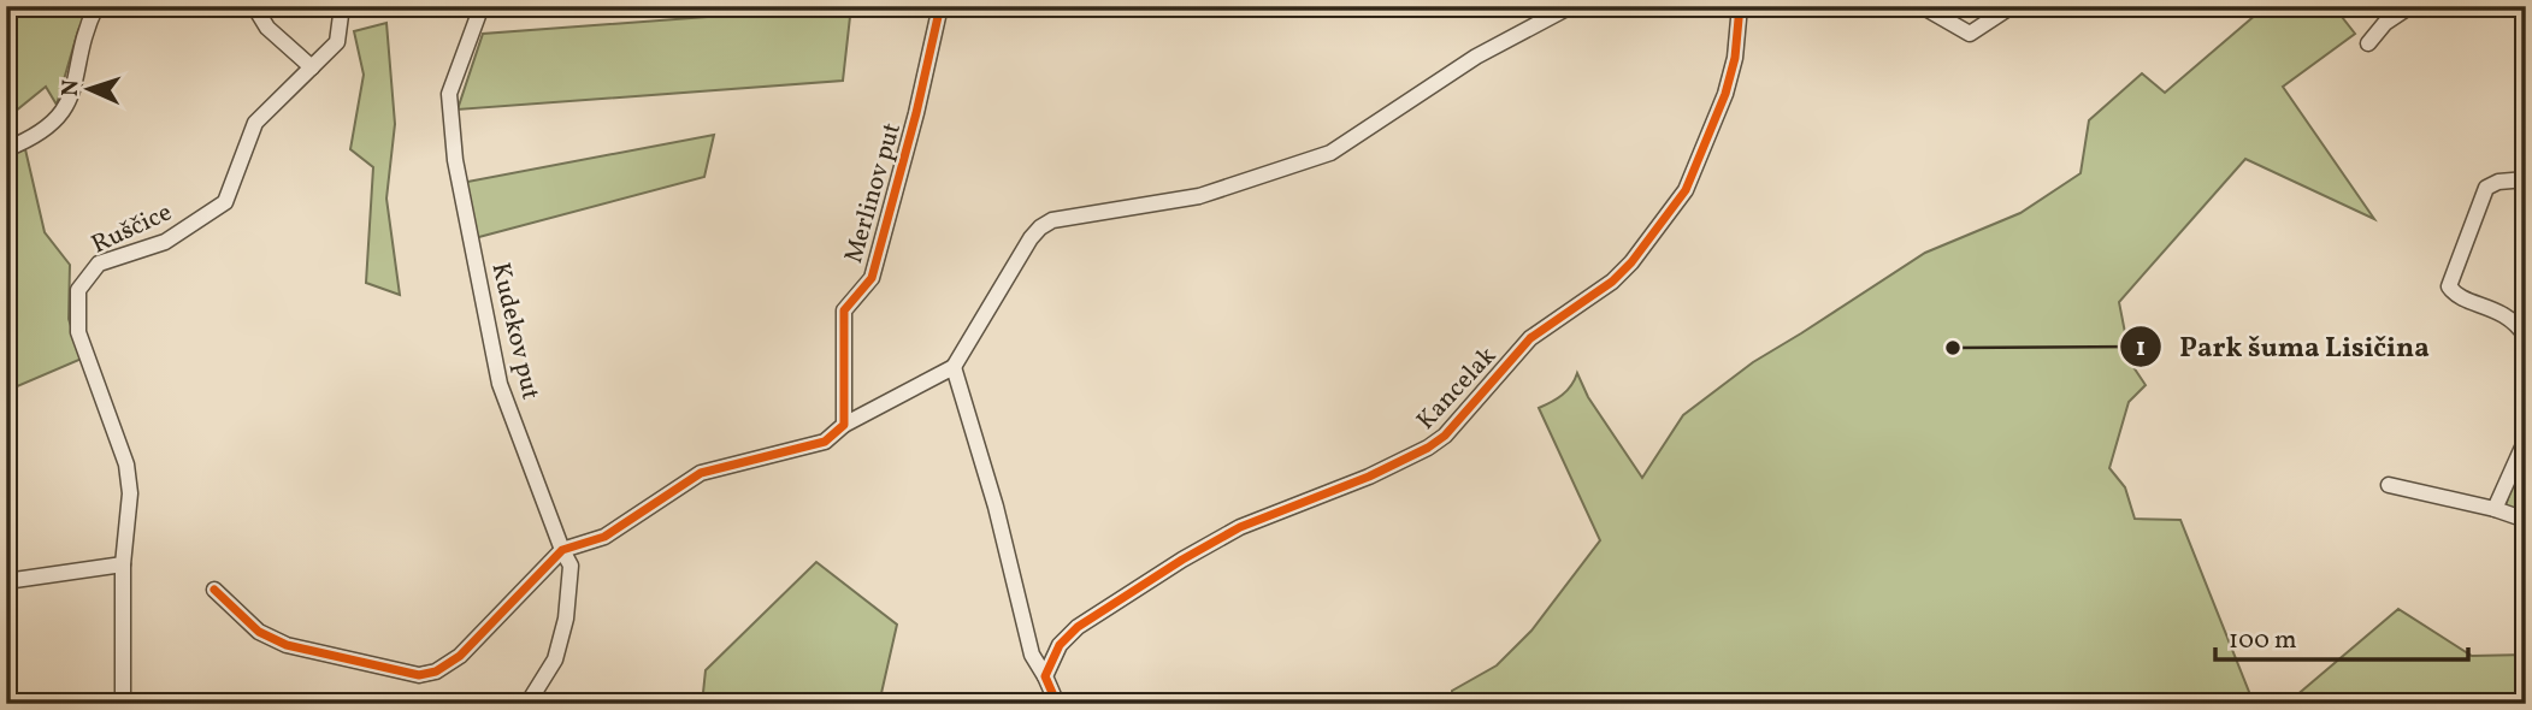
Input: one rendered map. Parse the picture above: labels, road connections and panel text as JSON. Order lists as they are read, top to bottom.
{
  "streets": {
    "street": [
      "Merlinov put",
      "Ruščice",
      "Kudekov put",
      "Kancelak"
    ]
  },
  "places": ["Park šuma Lisičina"],
  "scale_bar": "100 m",
  "north": "left"
}
